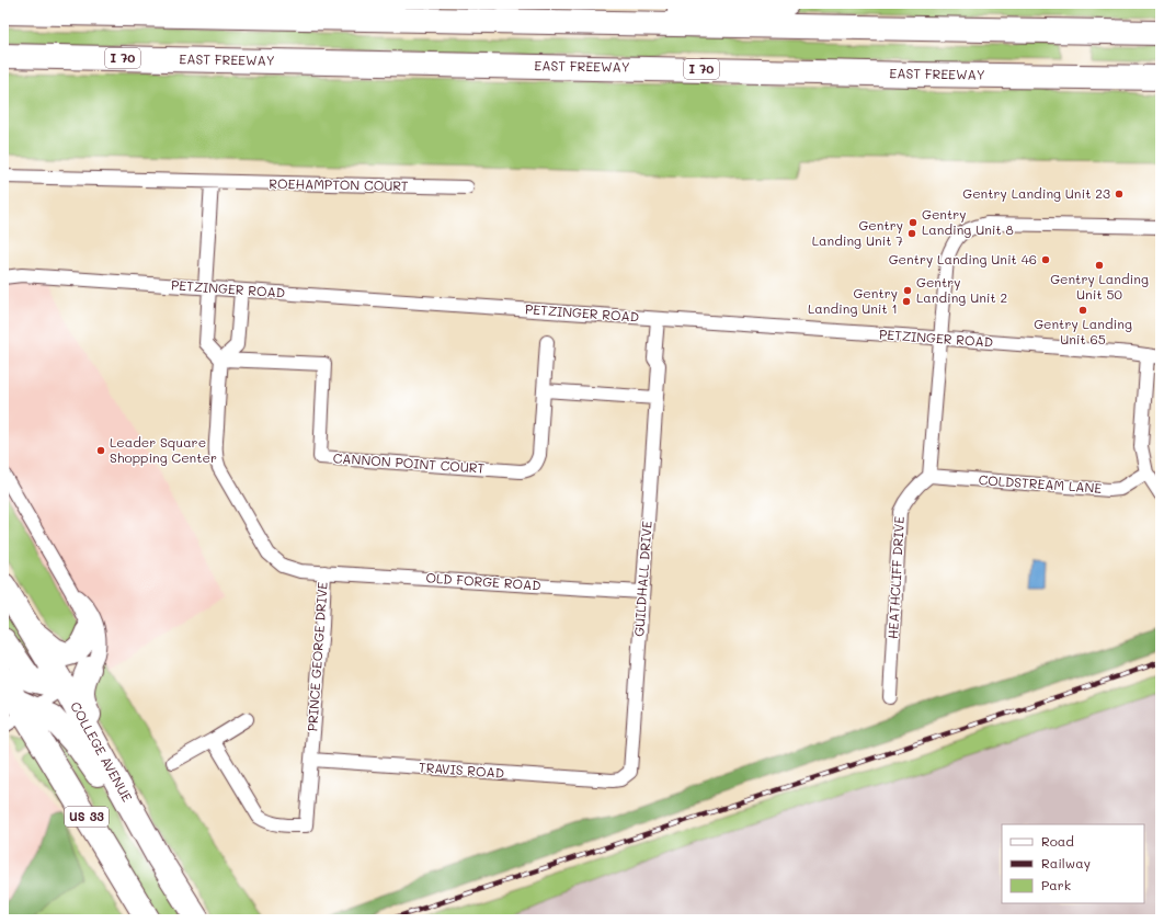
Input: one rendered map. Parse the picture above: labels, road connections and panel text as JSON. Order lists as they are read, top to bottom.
{
  "streets": {
    "highway": [
      "I 70",
      "EAST FREEWAY",
      "COLLEGE AVENUE",
      "US 33"
    ],
    "street": [
      "ROEHAMPTON COURT",
      "PETZINGER ROAD",
      "CANNON POINT COURT",
      "COLDSTREAM LANE",
      "HEATHCLIFF DRIVE",
      "GUILDHALL DRIVE",
      "OLD FORGE ROAD",
      "PRINCE GEORGE DRIVE",
      "TRAVIS ROAD"
    ]
  },
  "crossings": [
    ["PETZINGER ROAD", "GUILDHALL DRIVE"],
    ["CANNON POINT COURT", "PRINCE GEORGE DRIVE"],
    ["COLDSTREAM LANE", "HEATHCLIFF DRIVE"],
    ["GUILDHALL DRIVE", "OLD FORGE ROAD"],
    ["GUILDHALL DRIVE", "TRAVIS ROAD"],
    ["OLD FORGE ROAD", "PRINCE GEORGE DRIVE"],
    ["PRINCE GEORGE DRIVE", "TRAVIS ROAD"]
  ],
  "places": [
    "Gentry Landing Unit 23",
    "Gentry Landing Unit 8",
    "Gentry Landing Unit 7",
    "Gentry Landing Unit 46",
    "Gentry Landing Unit 50",
    "Gentry Landing Unit 2",
    "Gentry Landing Unit 1",
    "Gentry Landing Unit 65",
    "Leader Square Shopping Center"
  ],
  "legend": ["Road", "Railway", "Park"]
}
